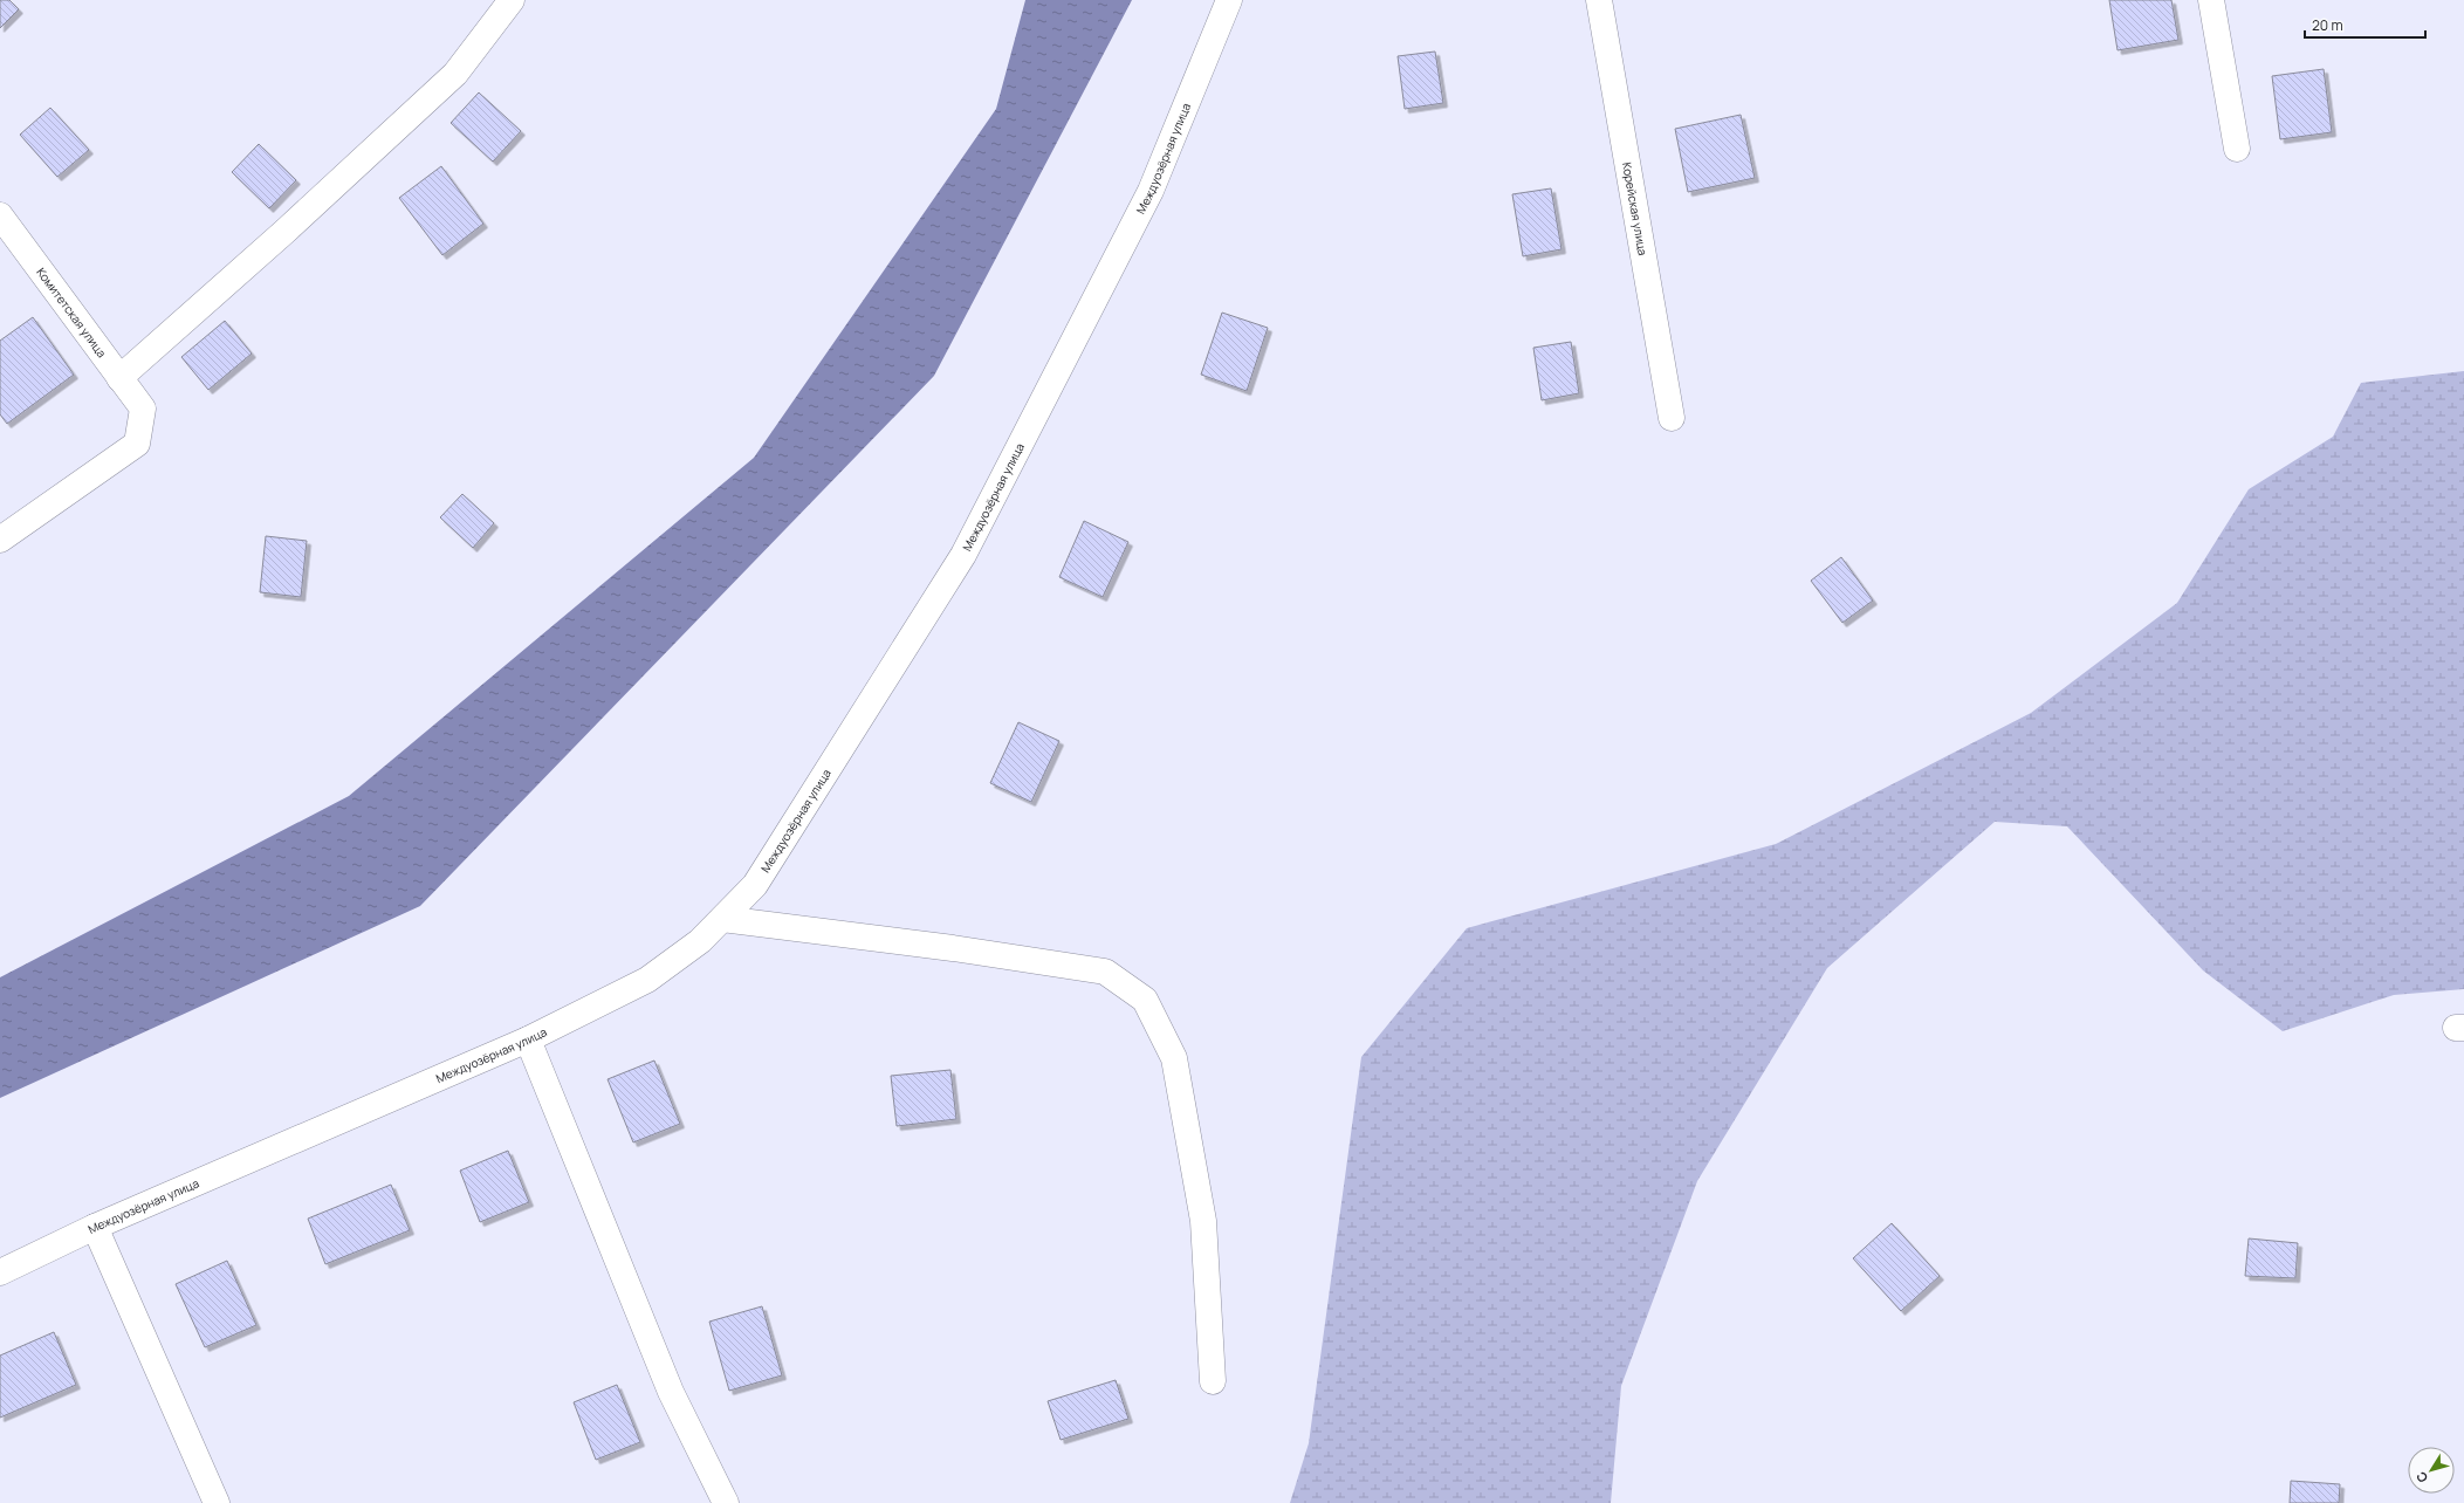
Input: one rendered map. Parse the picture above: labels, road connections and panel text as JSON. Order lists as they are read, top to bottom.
{
  "streets": {
    "street": ["Междуозёрная улица", "Корейская улица", "Комитетская улица"]
  },
  "scale_bar": "20 m",
  "north": "bottom left"
}
